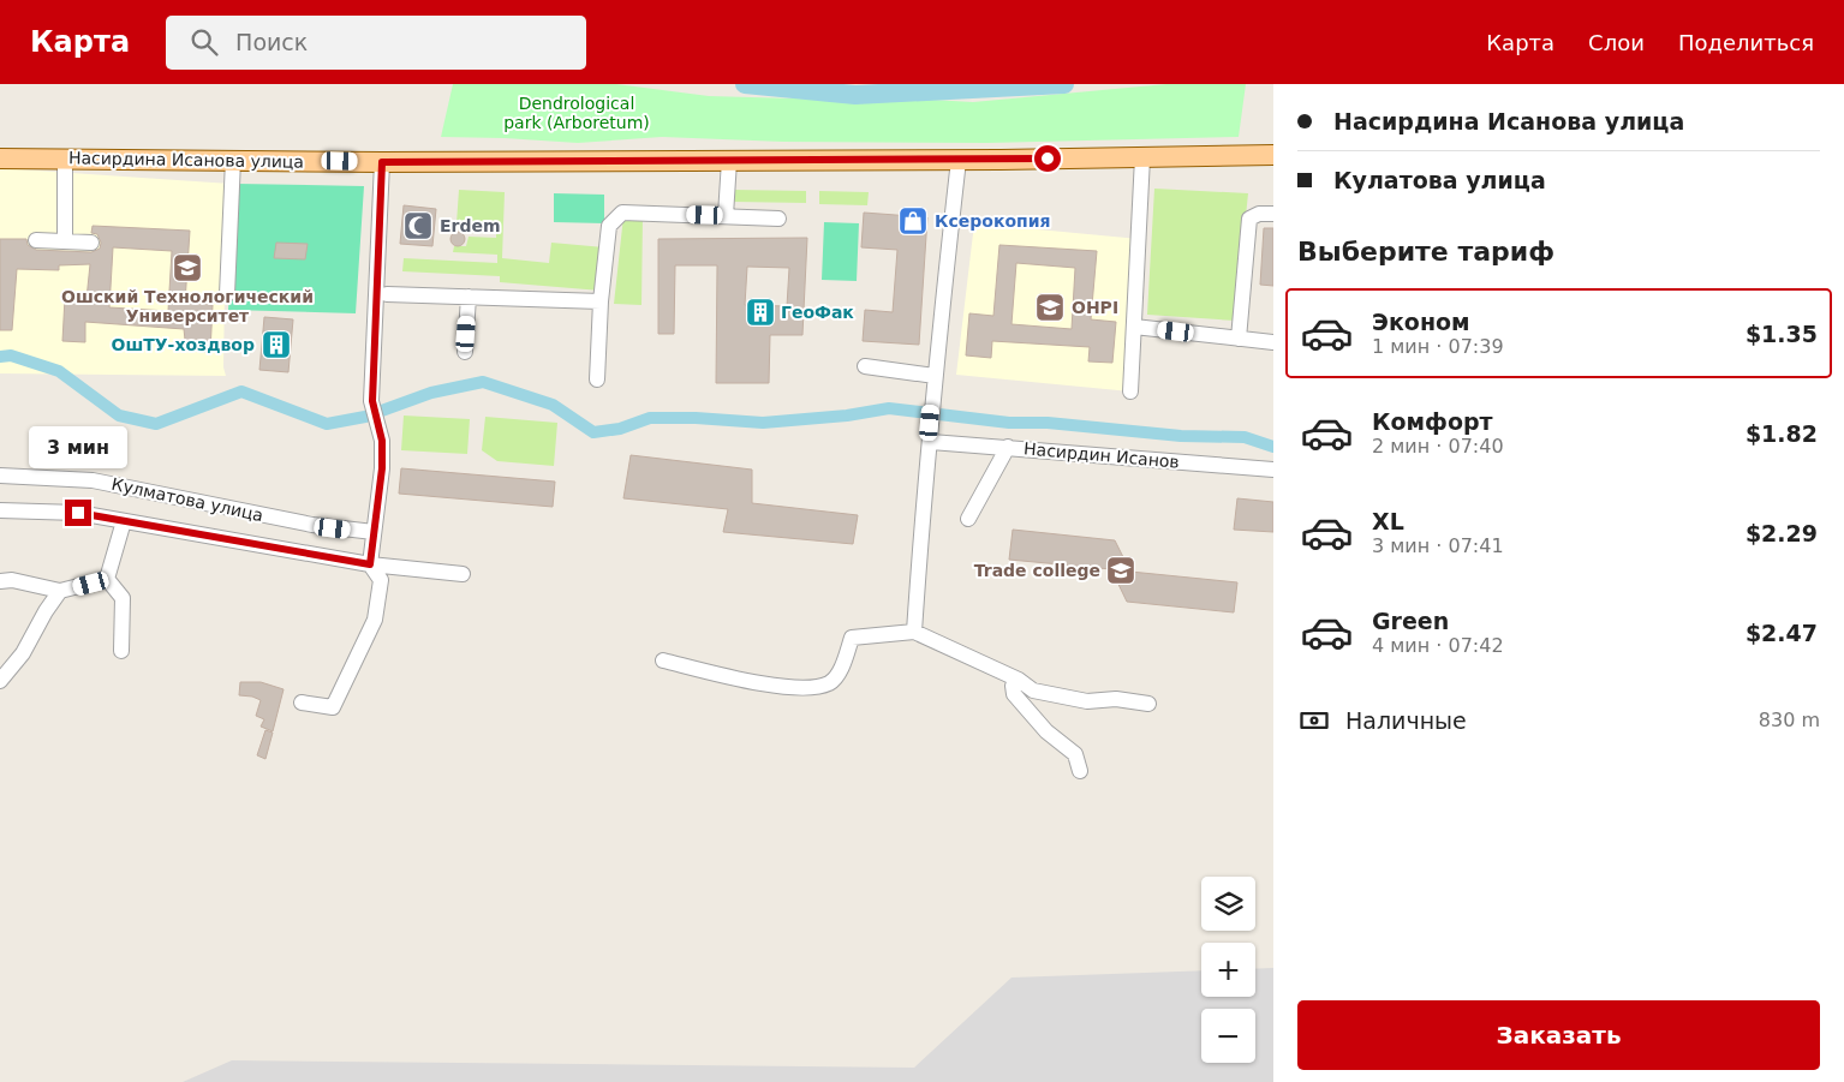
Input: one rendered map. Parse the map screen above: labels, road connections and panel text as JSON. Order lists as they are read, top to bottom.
{
  "streets": {
    "main road": ["Насирдина Исанова улица"],
    "street": ["Насирдин Исанов", "Кулматова улица"]
  },
  "parks": ["Dendrological park (Arboretum)"],
  "places": {
    "shop": ["Ксерокопия"],
    "mosque": ["Erdem"],
    "school or university": ["Ошский Технологический Университет", "OHPI", "Trade college"],
    "building": ["ГеоФак", "ОшТУ-хоздвор"]
  },
  "page": {
    "header": "Карта",
    "search": "Поиск",
    "nav": ["Карта", "Слои", "Поделиться"],
    "banner": ["Насирдина Исанова улица", "Кулатова улица"],
    "heading": "Выберите тариф",
    "list": [
      {
        "name": "Эконом",
        "note": "1 мин · 07:39",
        "value": "$1.35"
      },
      {
        "name": "Комфорт",
        "note": "2 мин · 07:40",
        "value": "$1.82"
      },
      {
        "name": "XL",
        "note": "3 мин · 07:41",
        "value": "$2.29"
      },
      {
        "name": "Green",
        "note": "4 мин · 07:42",
        "value": "$2.47"
      }
    ],
    "bubble": "3 мин",
    "pay": ["Наличные", "830 m"],
    "map_buttons": ["+", "−"],
    "buttons": "Заказать"
  }
}
